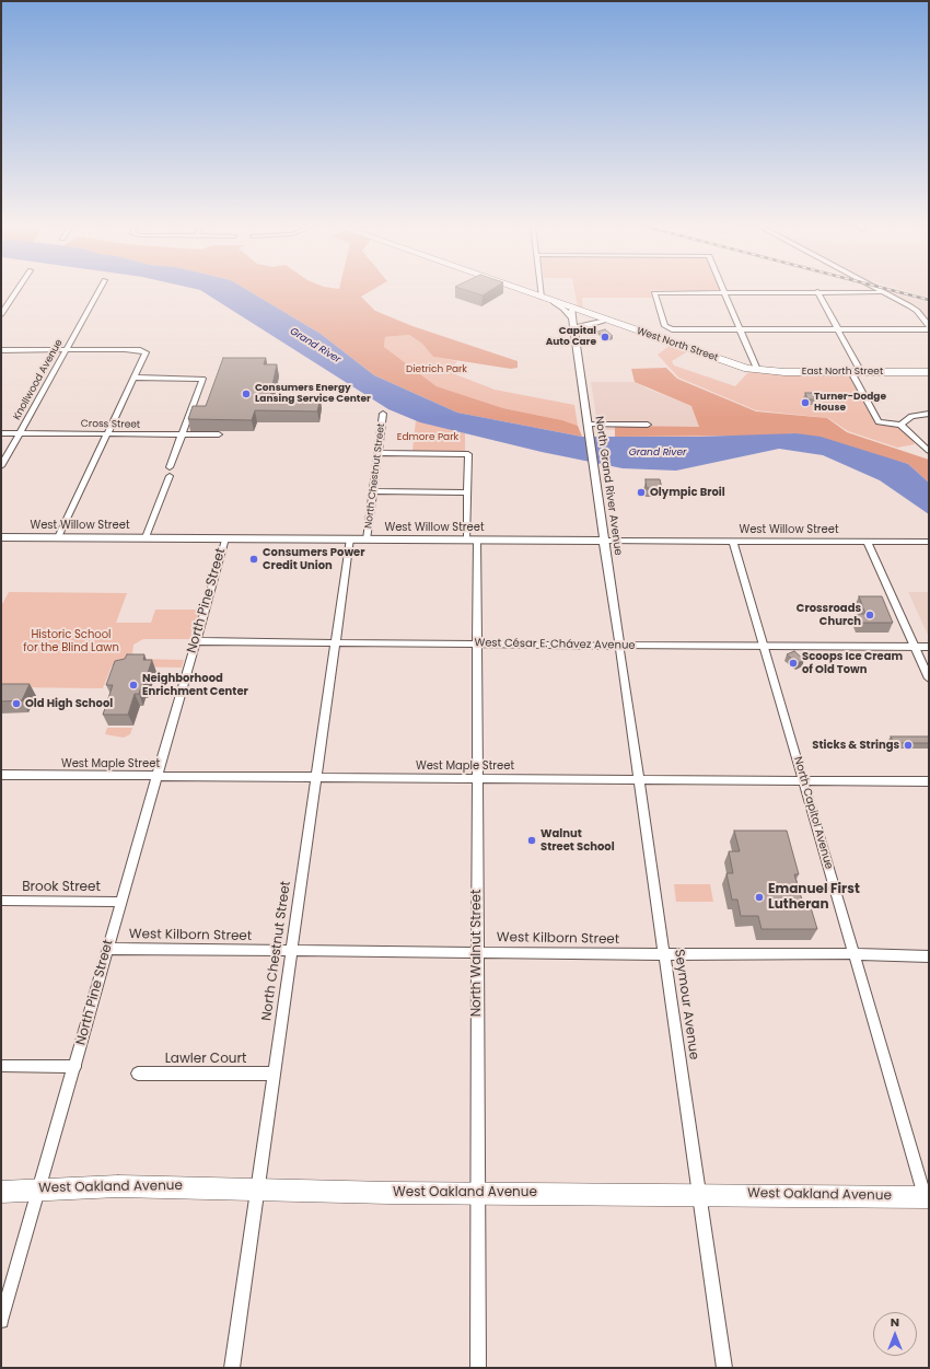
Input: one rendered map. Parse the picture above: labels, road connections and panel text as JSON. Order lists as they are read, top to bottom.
{
  "streets": {
    "main road": ["West North Street", "East North Street", "West Oakland Avenue"],
    "street": [
      "Knollwood Avenue",
      "Cross Street",
      "North Chestnut Street",
      "North Grand River Avenue",
      "West Willow Street",
      "North Pine Street",
      "West César E. Chávez Avenue",
      "West Maple Street",
      "North Capitol Avenue",
      "Brook Street",
      "West Kilborn Street",
      "North Walnut Street",
      "Seymour Avenue",
      "Lawler Court"
    ]
  },
  "crossings": [
    ["West North Street", "East North Street"],
    ["West North Street", "North Grand River Avenue"],
    ["Knollwood Avenue", "Cross Street"],
    ["North Chestnut Street", "West Willow Street"],
    ["North Chestnut Street", "West César E. Chávez Avenue"],
    ["North Chestnut Street", "West Maple Street"],
    ["North Chestnut Street", "West Kilborn Street"],
    ["North Chestnut Street", "North Walnut Street"],
    ["North Chestnut Street", "Lawler Court"],
    ["North Chestnut Street", "West Oakland Avenue"],
    ["North Grand River Avenue", "West Willow Street"],
    ["North Grand River Avenue", "West César E. Chávez Avenue"],
    ["North Grand River Avenue", "Seymour Avenue"],
    ["West Willow Street", "North Pine Street"],
    ["West Willow Street", "North Capitol Avenue"],
    ["West Willow Street", "North Walnut Street"],
    ["North Pine Street", "West César E. Chávez Avenue"],
    ["North Pine Street", "West Maple Street"],
    ["North Pine Street", "Brook Street"],
    ["North Pine Street", "West Kilborn Street"],
    ["North Pine Street", "West Oakland Avenue"],
    ["West César E. Chávez Avenue", "North Capitol Avenue"],
    ["West César E. Chávez Avenue", "North Walnut Street"],
    ["West César E. Chávez Avenue", "Seymour Avenue"],
    ["West Maple Street", "North Capitol Avenue"],
    ["West Maple Street", "North Walnut Street"],
    ["West Maple Street", "Seymour Avenue"],
    ["North Capitol Avenue", "West Kilborn Street"],
    ["North Capitol Avenue", "West Oakland Avenue"],
    ["West Kilborn Street", "North Walnut Street"],
    ["West Kilborn Street", "Seymour Avenue"],
    ["North Walnut Street", "West Oakland Avenue"],
    ["Seymour Avenue", "West Oakland Avenue"]
  ],
  "water": ["Grand River"],
  "parks": ["Dietrich Park", "Edmore Park", "Historic School for the Blind Lawn"],
  "places": [
    "Capital Auto Care",
    "Consumers Energy Lansing Service Center",
    "Turner-Dodge House",
    "Olympic Broil",
    "Consumers Power Credit Union",
    "Crossroads Church",
    "Scoops Ice Cream of Old Town",
    "Neighborhood Enrichment Center",
    "Old High School",
    "Sticks & Strings",
    "Walnut Street School",
    "Emanuel First Lutheran"
  ],
  "north": "top"
}
